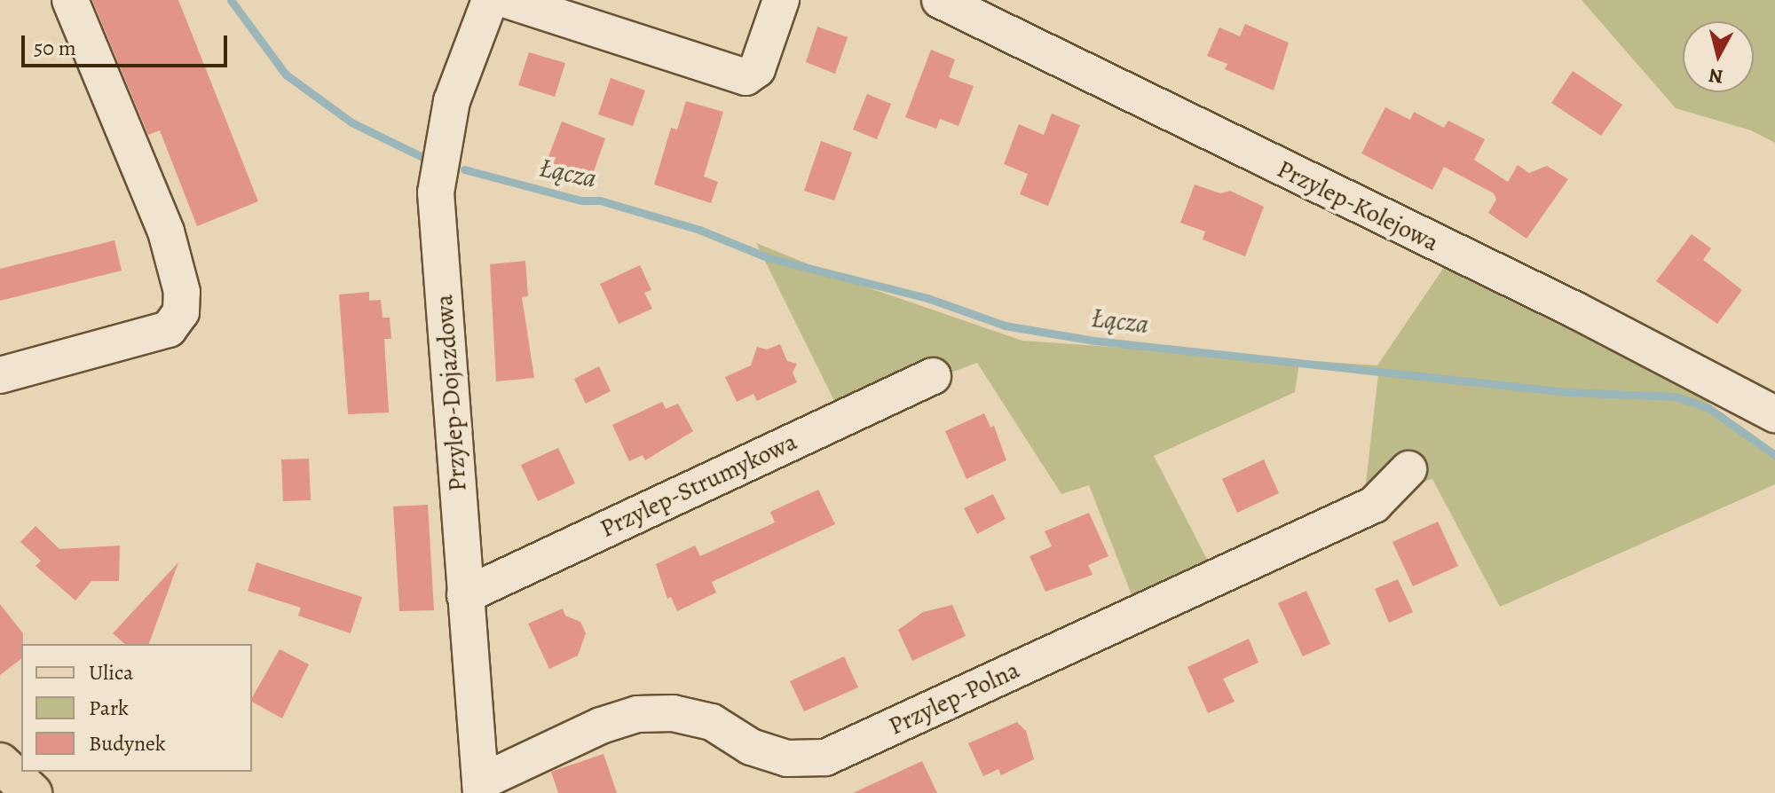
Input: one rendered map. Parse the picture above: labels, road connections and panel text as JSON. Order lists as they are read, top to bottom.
{
  "streets": {
    "street": [
      "Przylep-Kolejowa",
      "Przylep-Dojazdowa",
      "Przylep-Strumykowa",
      "Przylep-Polna"
    ]
  },
  "crossings": [
    ["Przylep-Dojazdowa", "Przylep-Strumykowa"],
    ["Przylep-Dojazdowa", "Przylep-Polna"]
  ],
  "water": ["Łącza"],
  "legend": ["Ulica", "Park", "Budynek"],
  "scale_bar": "50 m",
  "north": "bottom"
}
